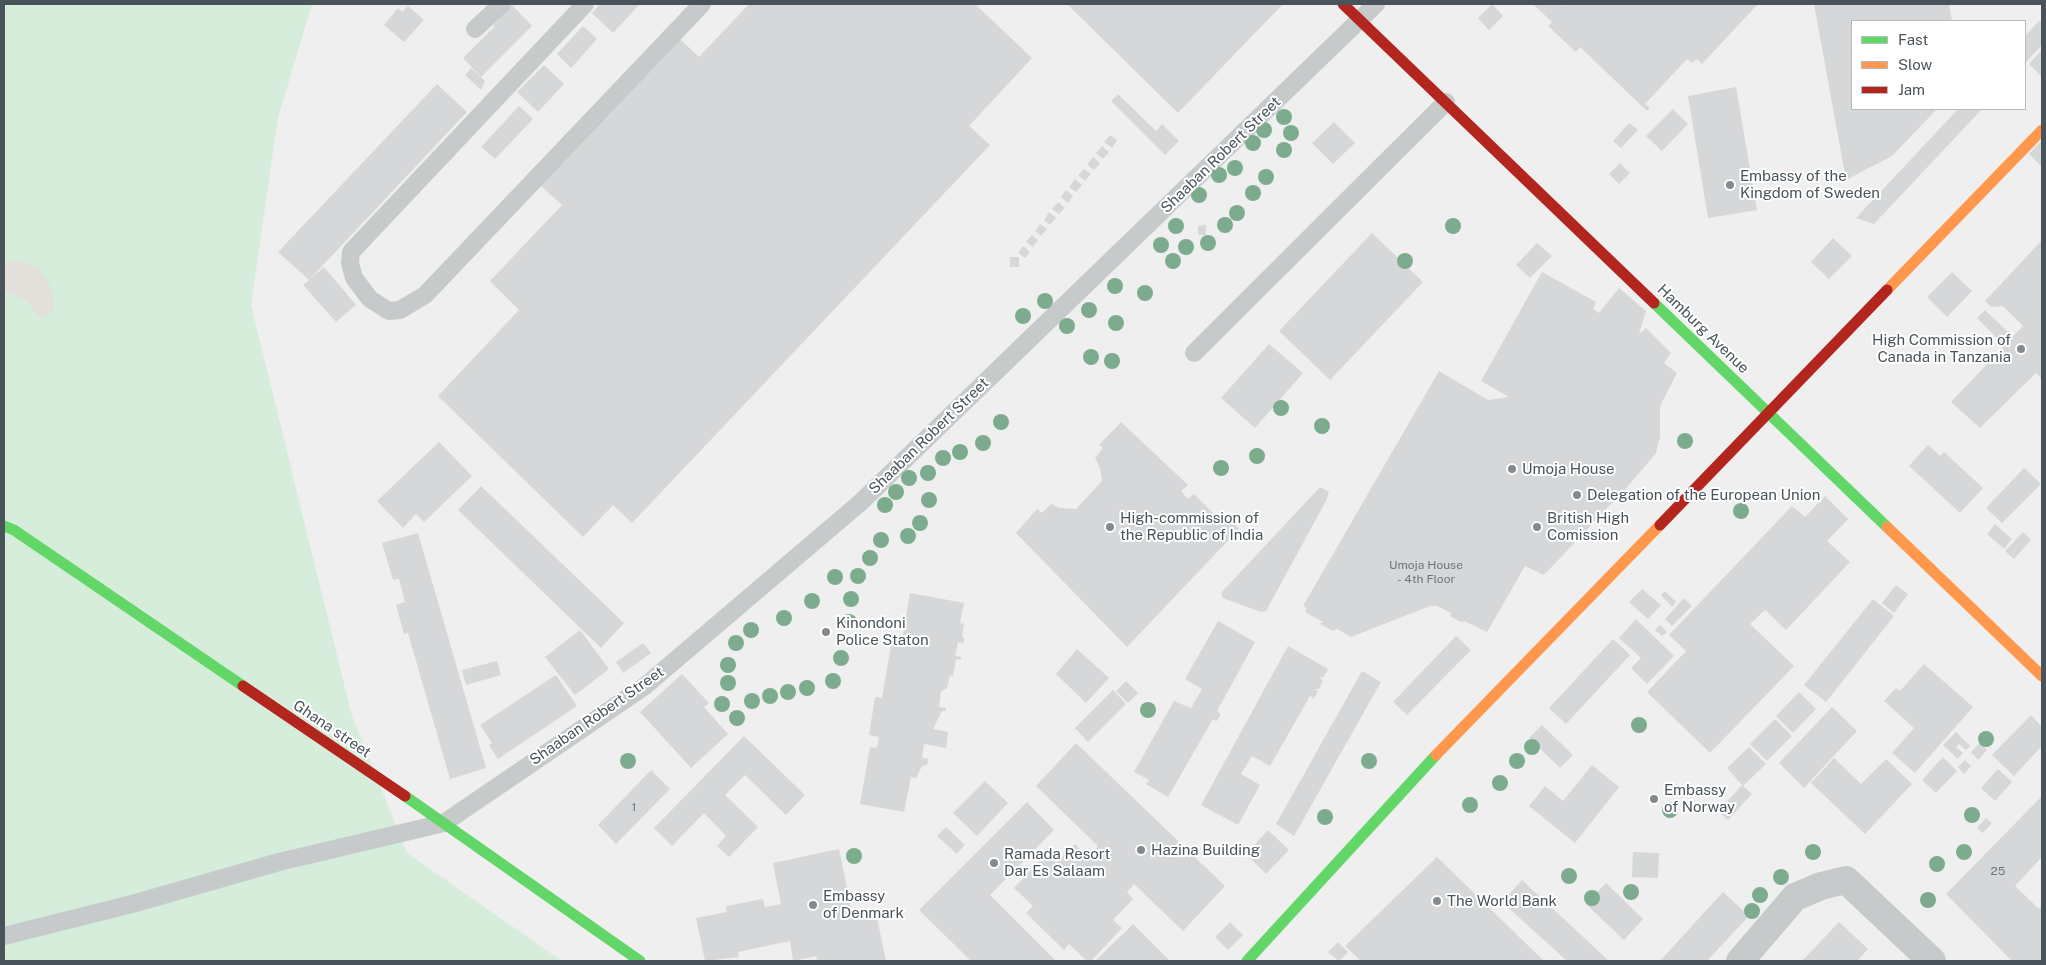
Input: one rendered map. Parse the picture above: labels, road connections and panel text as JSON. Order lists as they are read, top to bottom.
{
  "streets": {
    "street": ["Hamburg Avenue", "Ghana street"],
    "lane": ["Shaaban Robert Street"]
  },
  "crossings": [
    ["Shaaban Robert Street", "Hamburg Avenue"],
    ["Shaaban Robert Street", "Ghana street"]
  ],
  "places": [
    "Embassy of the Kingdom of Sweden",
    "High Commission of Canada in Tanzania",
    "Umoja House",
    "Delegation of the European Union",
    "High-commission of the Republic of India",
    "British High Comission",
    "Kinondoni Police Staton",
    "Embassy of Norway",
    "Hazina Building",
    "Ramada Resort Dar Es Salaam",
    "The World Bank",
    "Embassy of Denmark"
  ],
  "house_numbers": ["Umoja House - 4th Floor", "1", "25"],
  "legend": ["Fast", "Slow", "Jam"]
}
